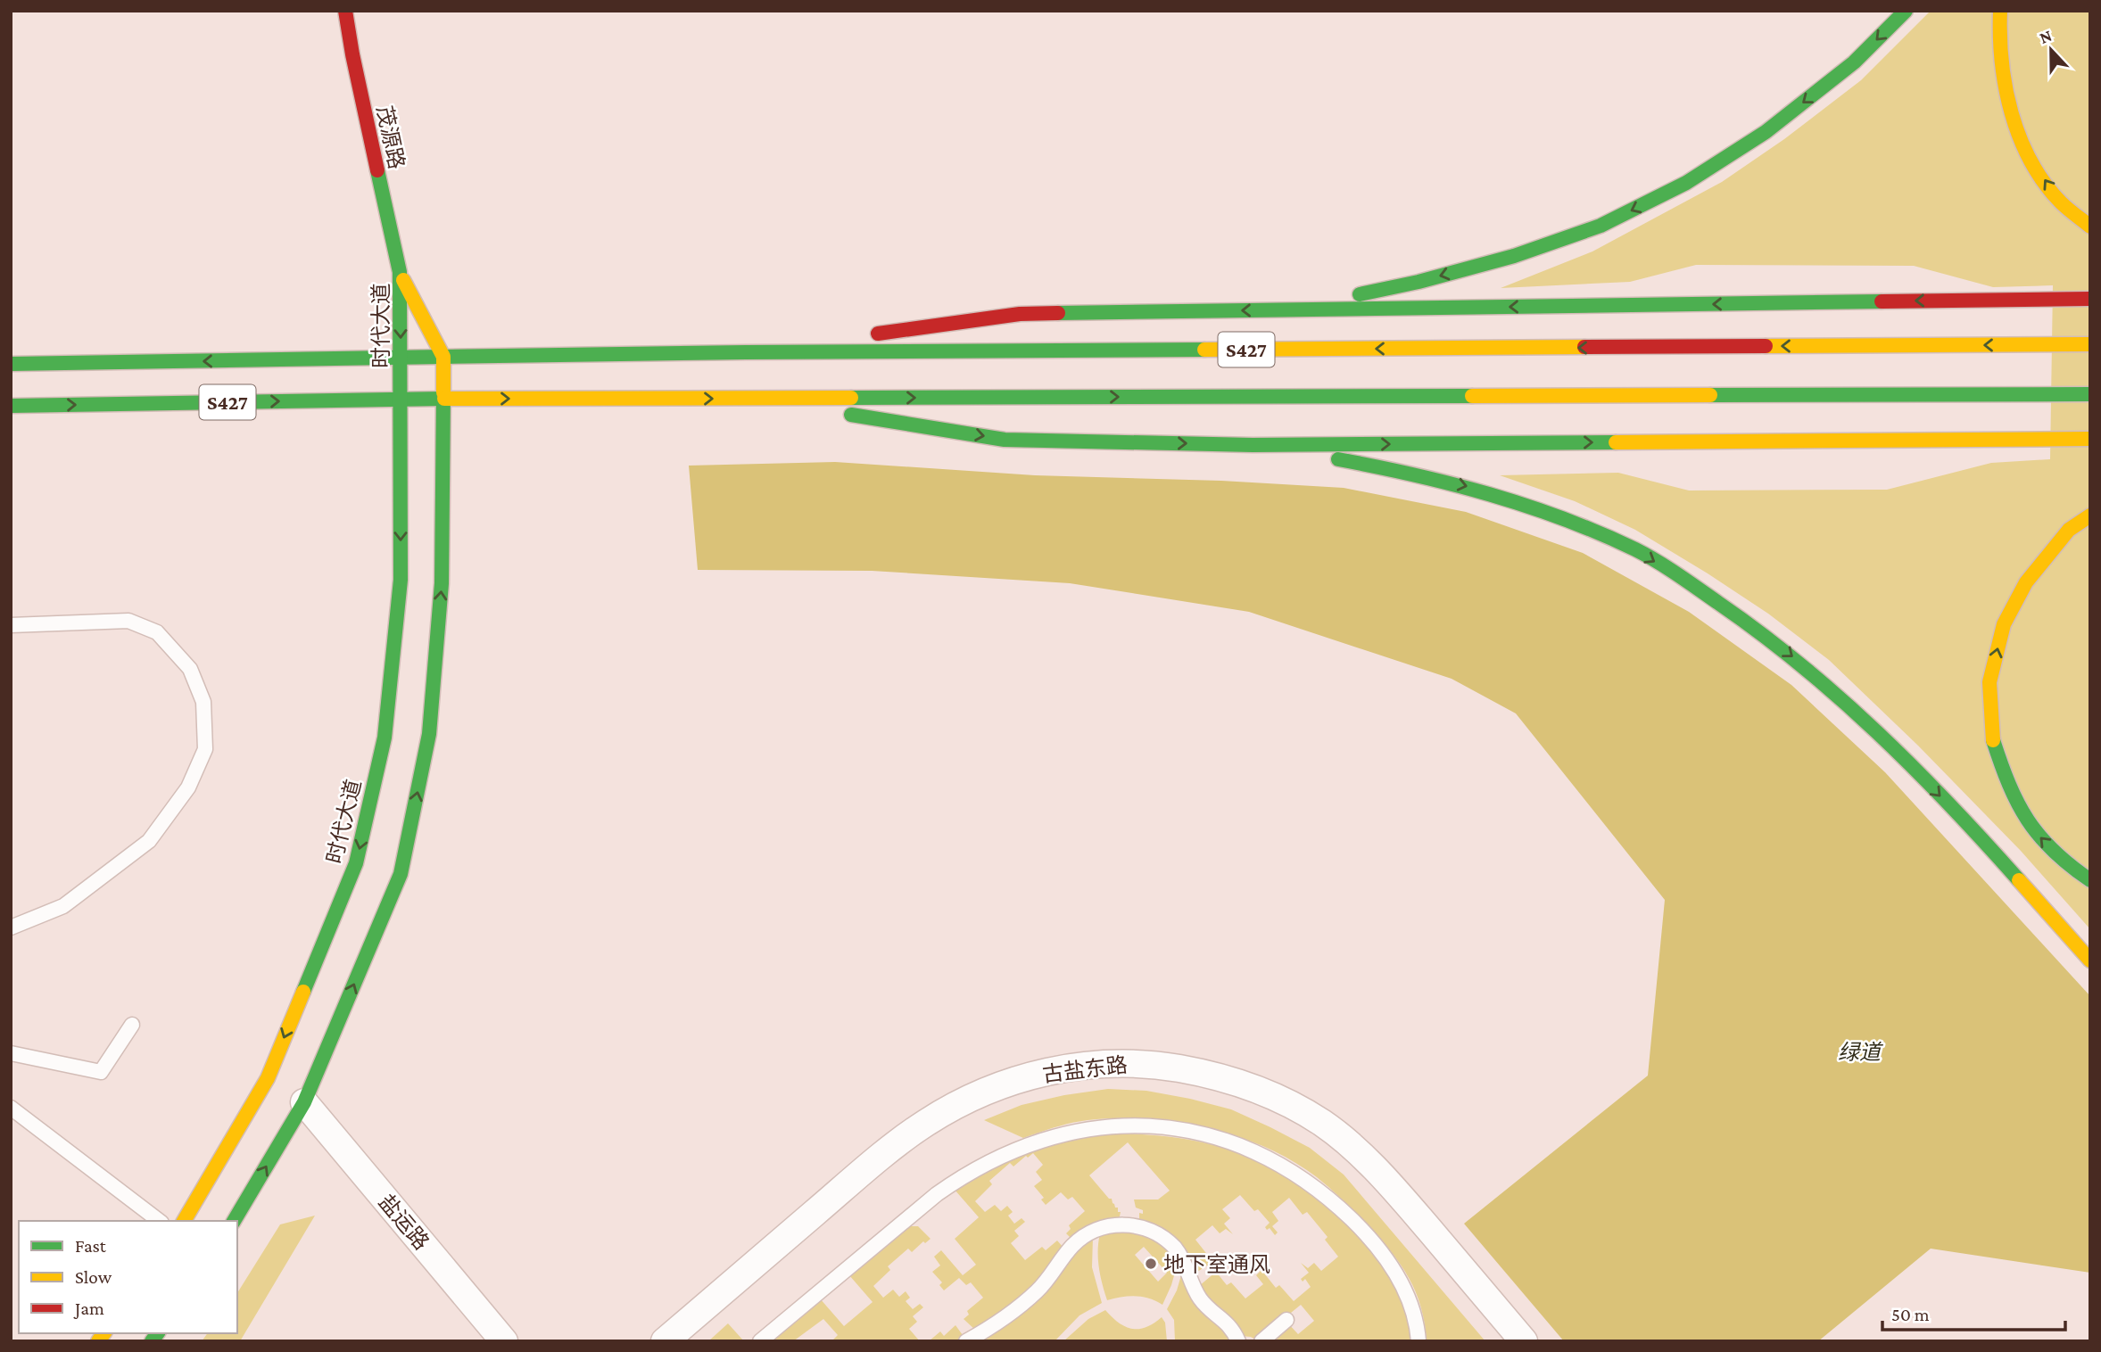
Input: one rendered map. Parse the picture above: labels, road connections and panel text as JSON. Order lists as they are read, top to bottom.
{
  "streets": {
    "main road": ["茂源路", "时代大道", "S427"],
    "street": ["古盐东路", "盐运路"]
  },
  "crossings": [
    ["茂源路", "时代大道"],
    ["时代大道", "S427"],
    ["时代大道", "盐运路"]
  ],
  "parks": ["绿道"],
  "places": ["地下室通风"],
  "legend": ["Fast", "Slow", "Jam"],
  "scale_bar": "50 m",
  "north": "top"
}
